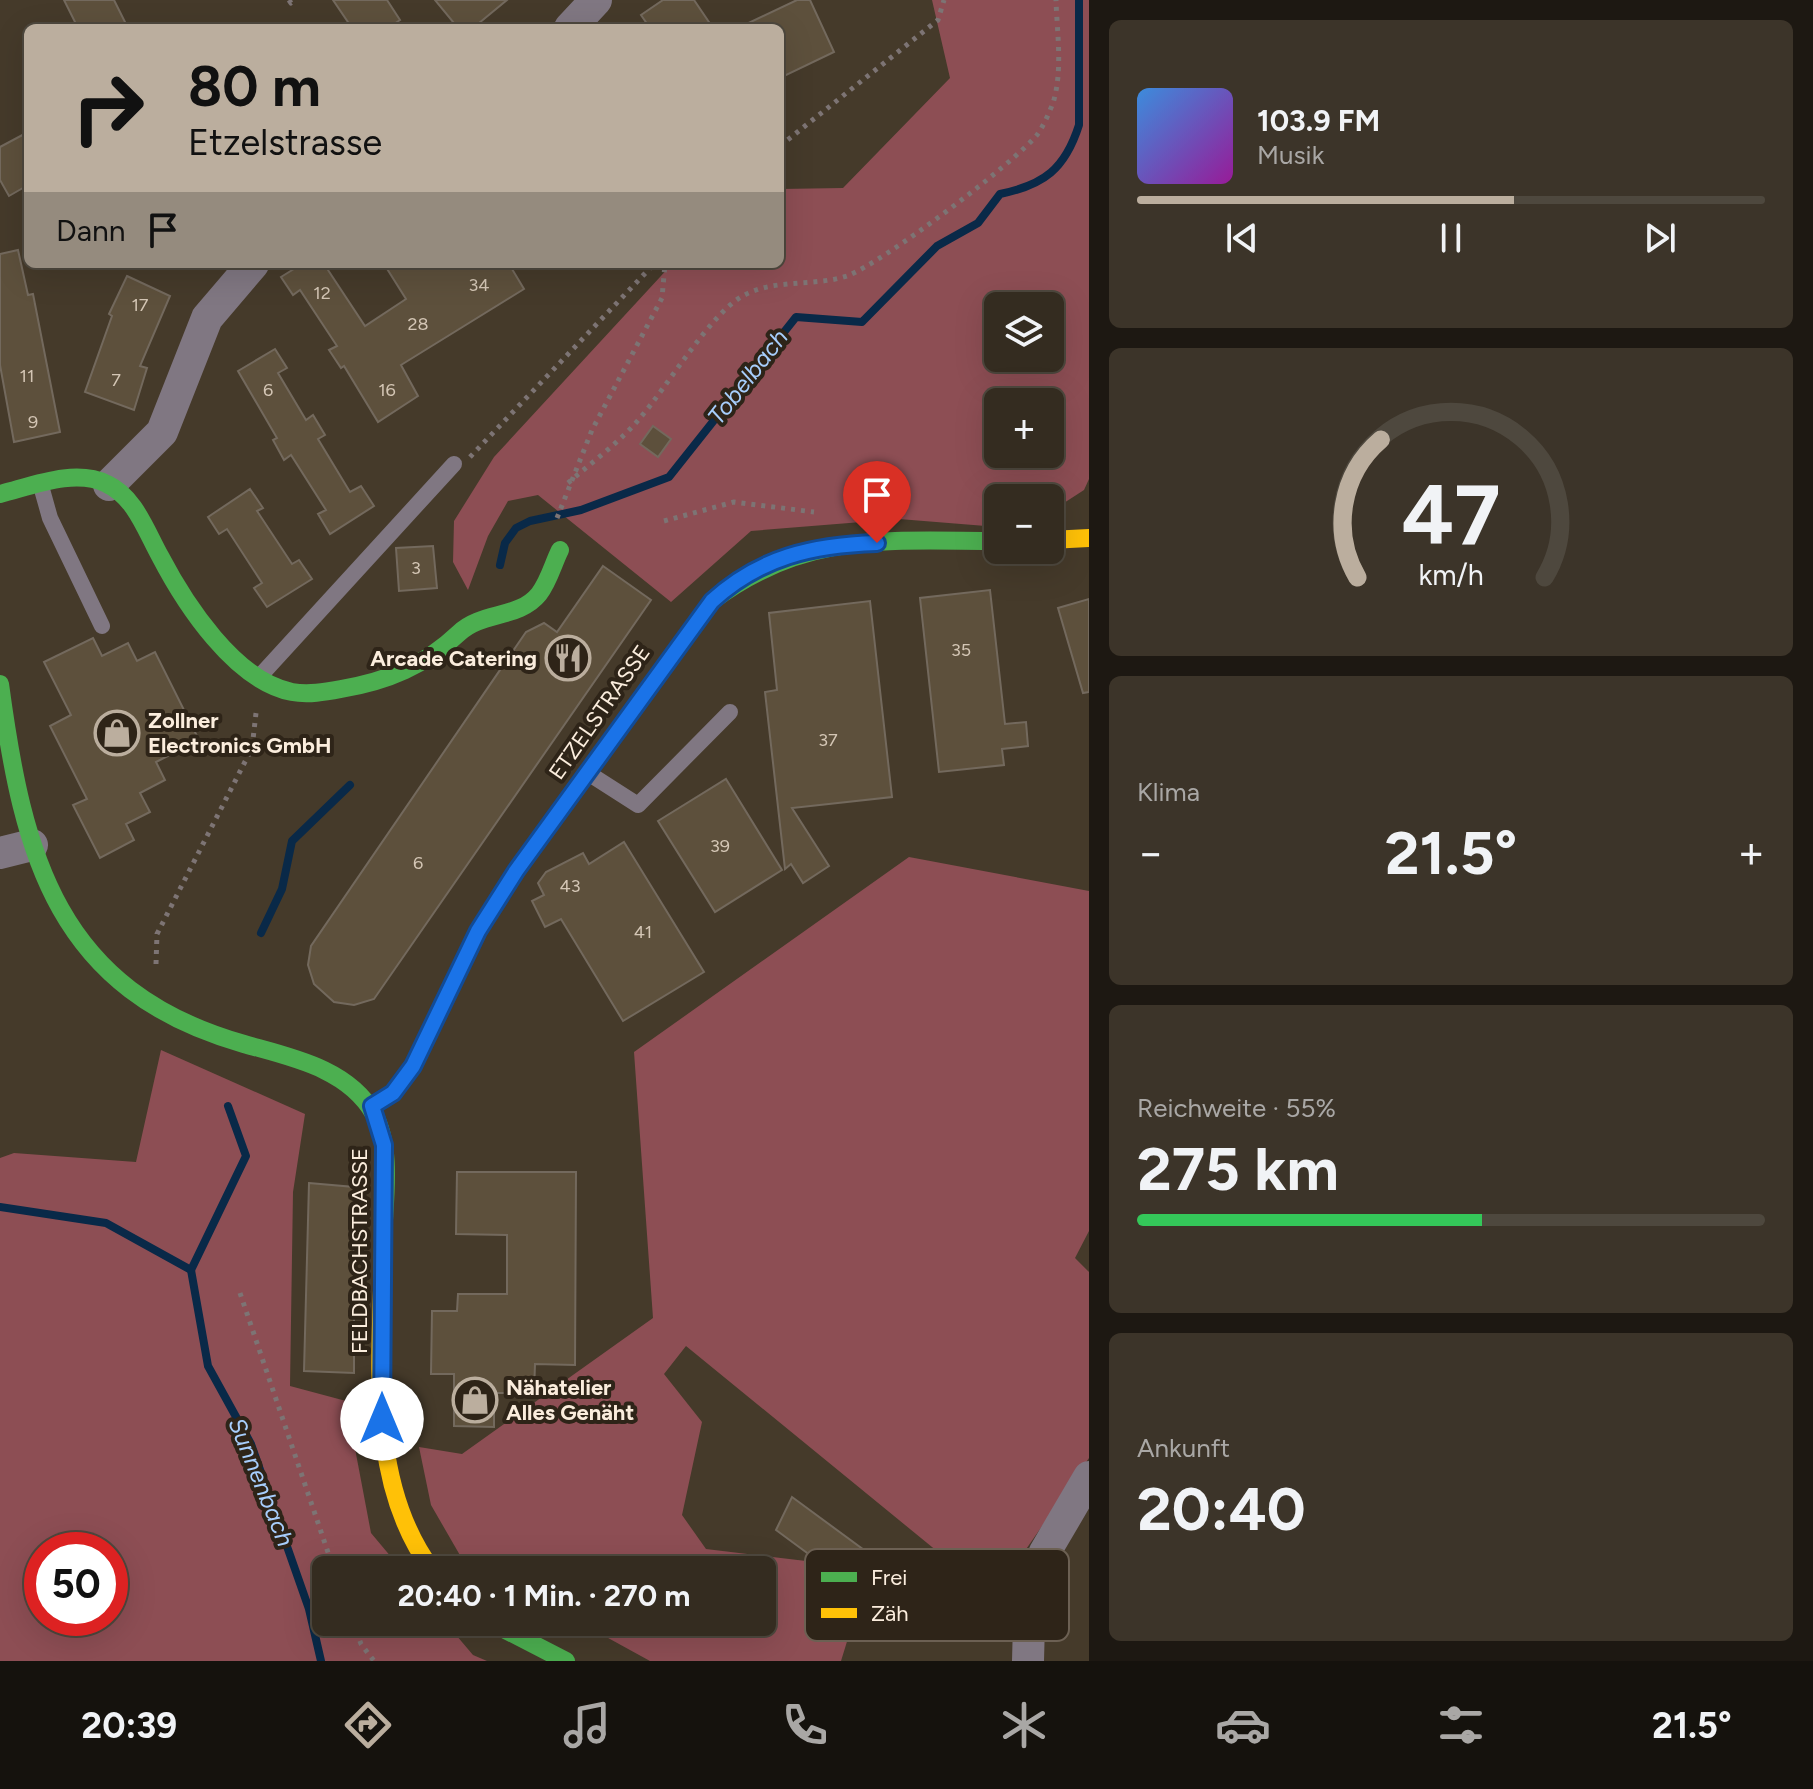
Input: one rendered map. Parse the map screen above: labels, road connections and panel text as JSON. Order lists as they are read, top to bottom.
{
  "streets": {
    "street": ["ETZELSTRASSE", "FELDBACHSTRASSE"]
  },
  "crossings": [
    ["ETZELSTRASSE", "FELDBACHSTRASSE"]
  ],
  "water": ["Tobelbach", "Sunnenbach"],
  "places": {
    "restaurant": ["Arcade Catering"],
    "shop": ["Zollner Electronics GmbH", "Nähatelier Alles Genäht"]
  },
  "house_numbers": [
    "34",
    "12",
    "17",
    "28",
    "11",
    "7",
    "6",
    "16",
    "9",
    "3",
    "35",
    "37",
    "39",
    "6",
    "43",
    "41"
  ],
  "legend": ["Frei", "Zäh"],
  "page": {
    "turn": ["80 m", "Etzelstrasse"],
    "song": ["103.9 FM", "Musik"],
    "then": "Dann",
    "map_buttons": ["+", "−"],
    "tile": [
      "Klima",
      ["Reichweite · 55%", "275 km"],
      ["Ankunft", "20:40"]
    ],
    "heat": ["−", "21.5°", "+"],
    "limit": "50",
    "trip": "20:40 · 1 Min. · 270 m",
    "tabs": ["20:39", "21.5°"],
    "gauge": ["47", "km/h"]
  }
}
